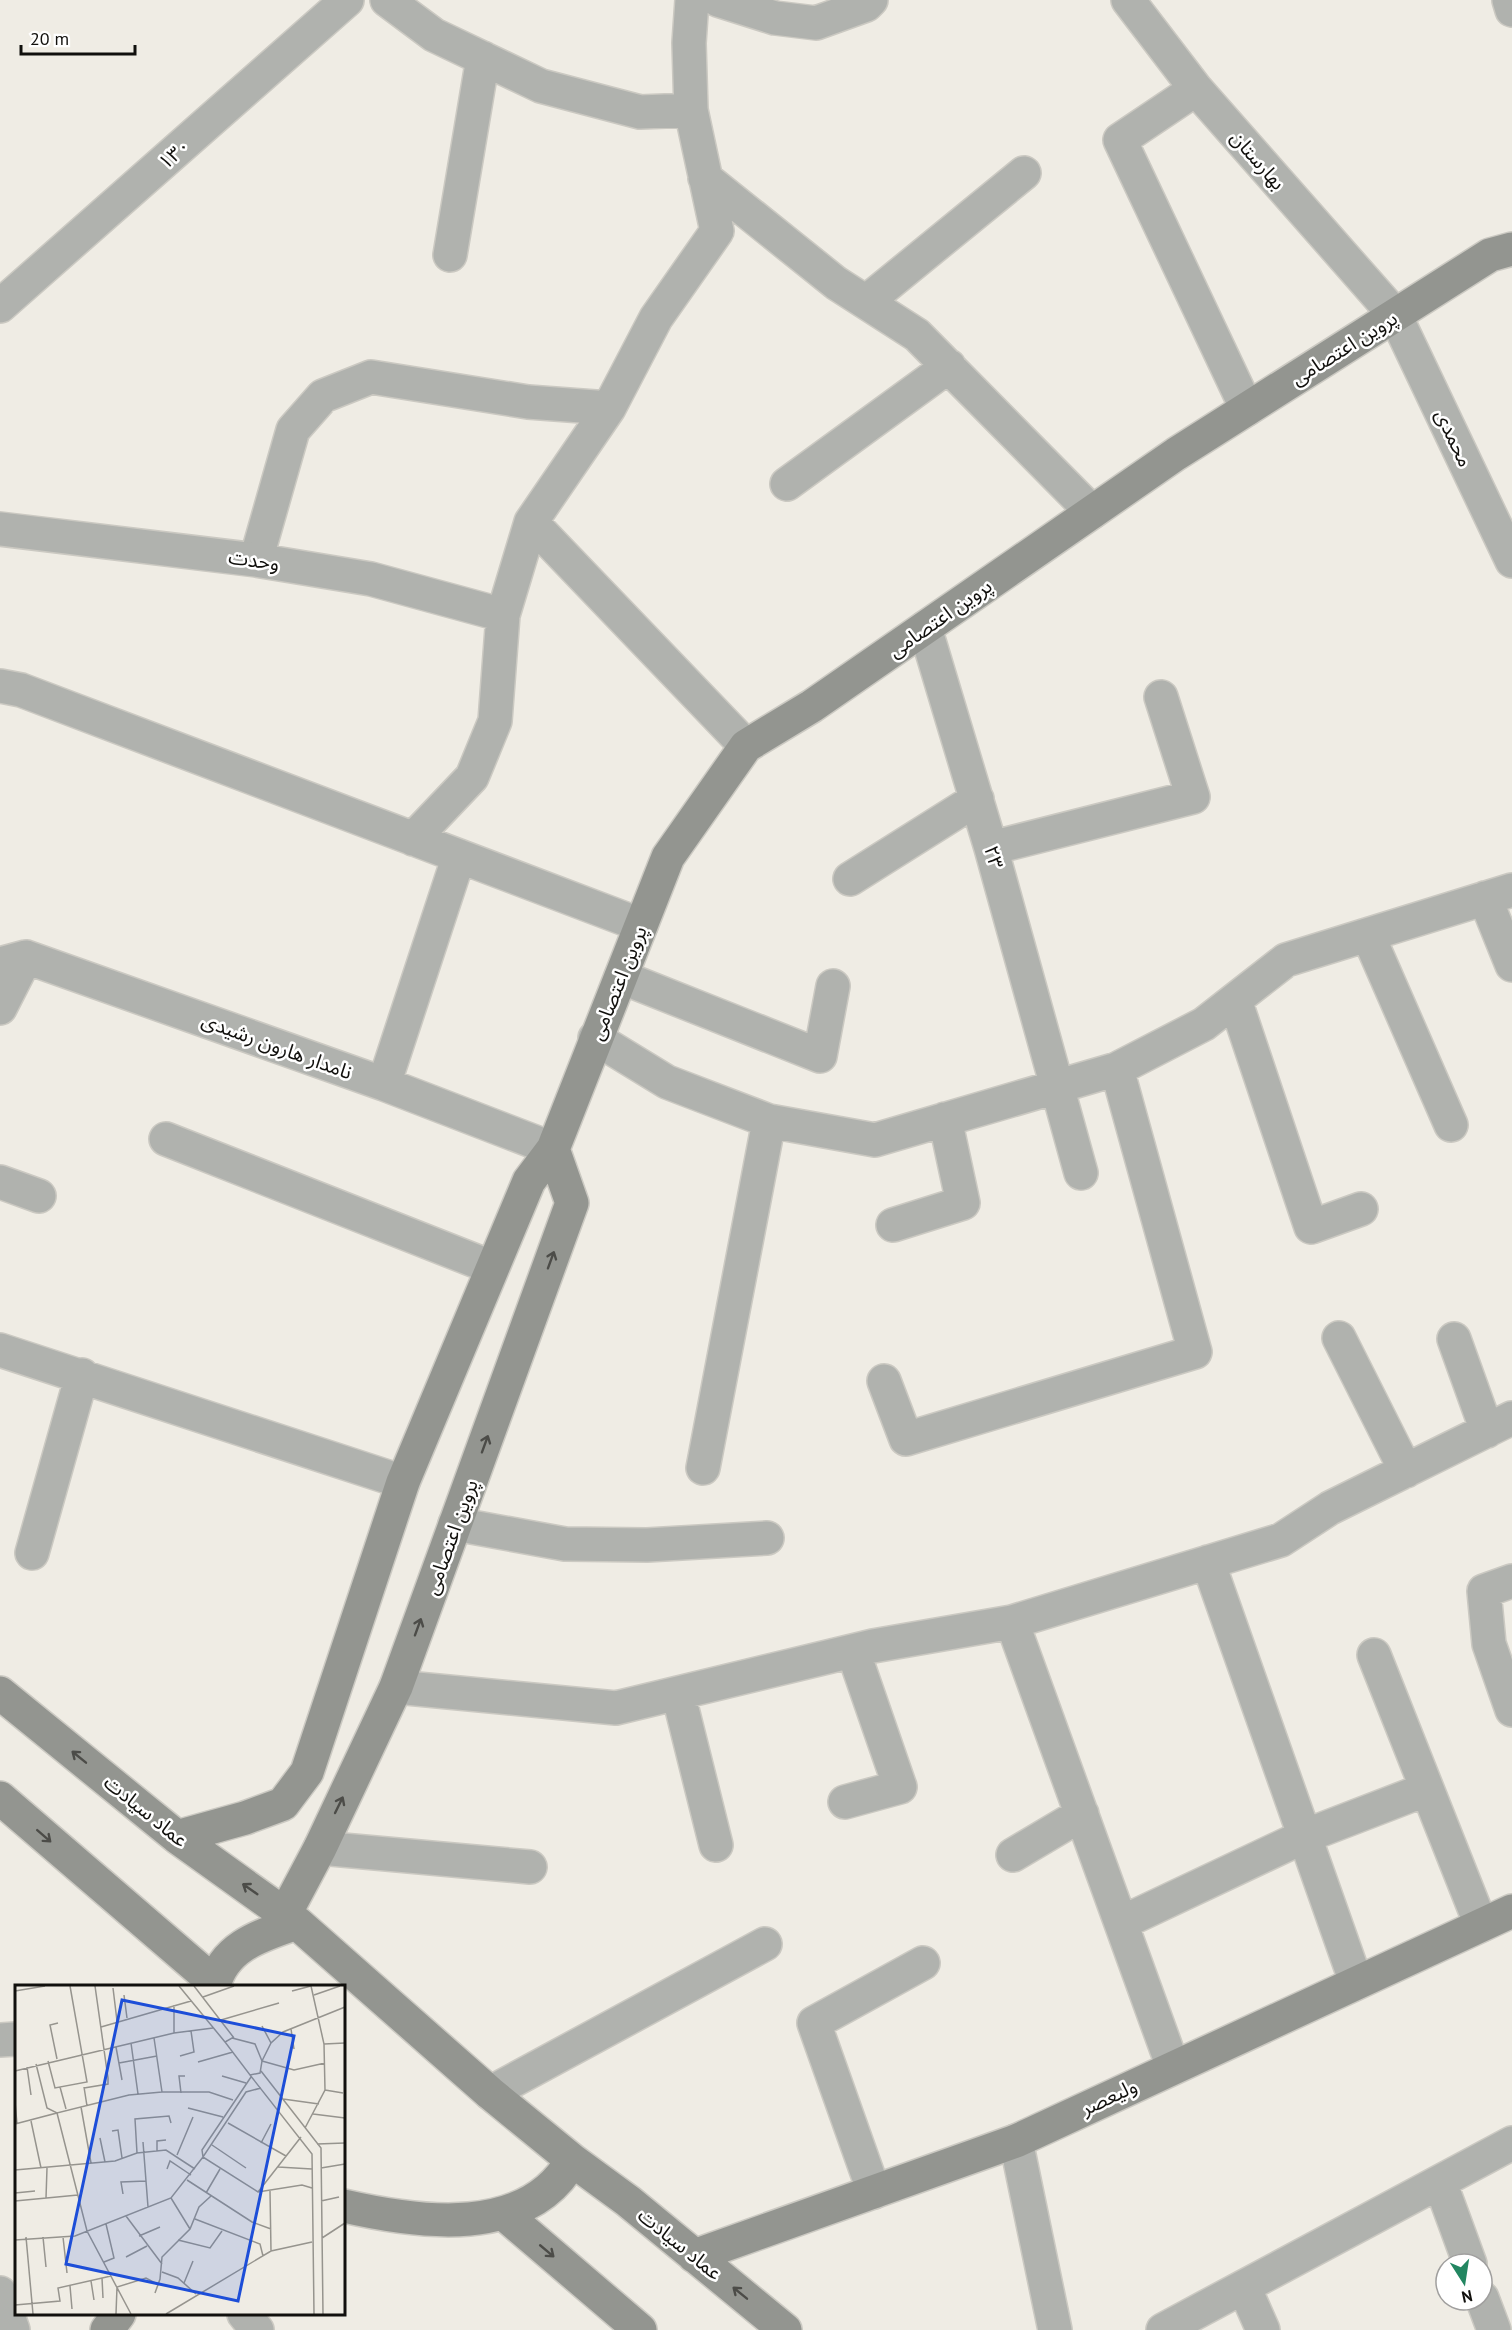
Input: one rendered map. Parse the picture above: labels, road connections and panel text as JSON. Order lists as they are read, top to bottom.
{
  "streets": {
    "street": [
      "۱۳۰",
      "بهارستان",
      "پروین اعتصامی",
      "محمدی",
      "وحدت",
      "۲۳",
      "نامدار هارون رشیدی",
      "عماد سیادت",
      "ولیعصر"
    ]
  },
  "crossings": [
    ["بهارستان", "پروین اعتصامی"],
    ["بهارستان", "محمدی"],
    ["پروین اعتصامی", "محمدی"],
    ["پروین اعتصامی", "۲۳"],
    ["پروین اعتصامی", "نامدار هارون رشیدی"],
    ["پروین اعتصامی", "عماد سیادت"],
    ["عماد سیادت", "ولیعصر"]
  ],
  "scale_bar": "20 m",
  "north": "bottom"
}
